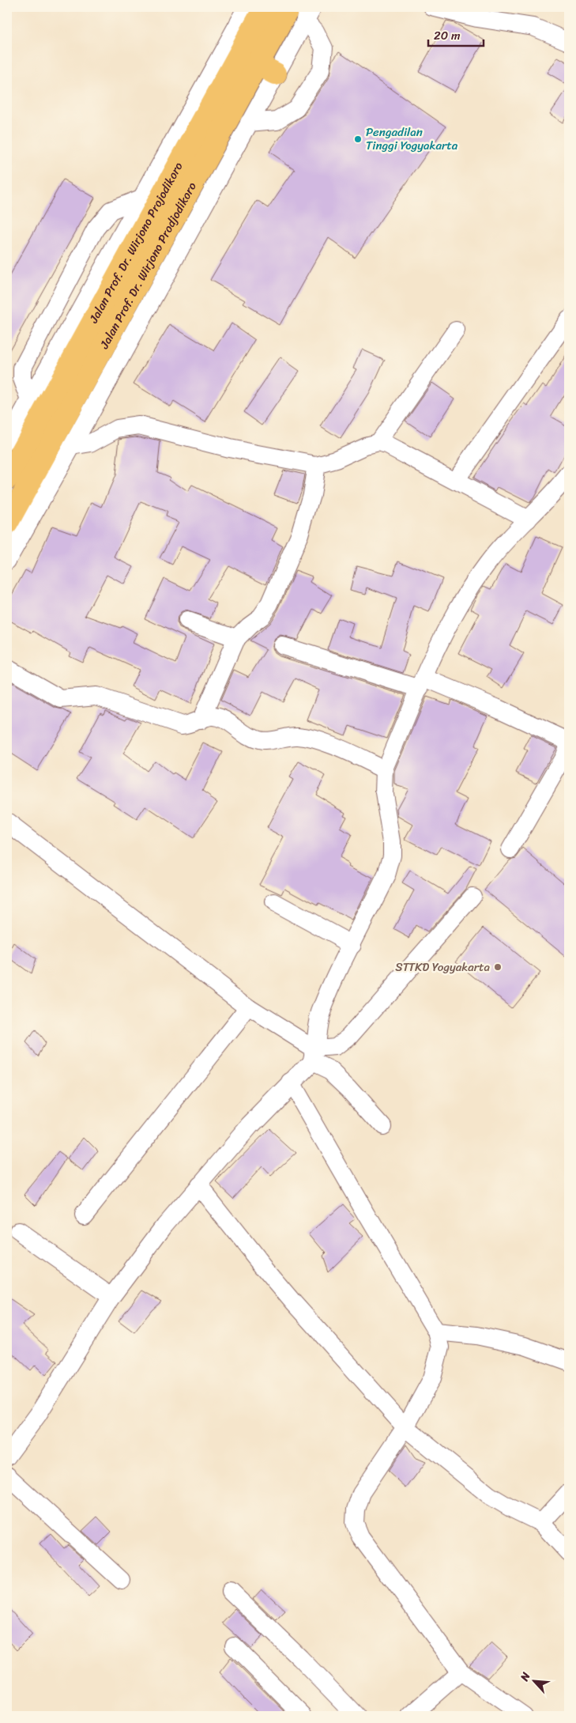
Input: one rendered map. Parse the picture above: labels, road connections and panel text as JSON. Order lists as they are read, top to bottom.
{
  "streets": {
    "highway": ["Jalan Prof. Dr. Wirjono Projodikoro", "Jalan Prof. Dr. Wirjono Prodjodikoro"]
  },
  "crossings": [
    ["Jalan Prof. Dr. Wirjono Projodikoro", "Jalan Prof. Dr. Wirjono Prodjodikoro"]
  ],
  "places": ["Pengadilan Tinggi Yogyakarta", "STTKD Yogyakarta"],
  "scale_bar": "20 m",
  "north": "top left"
}
